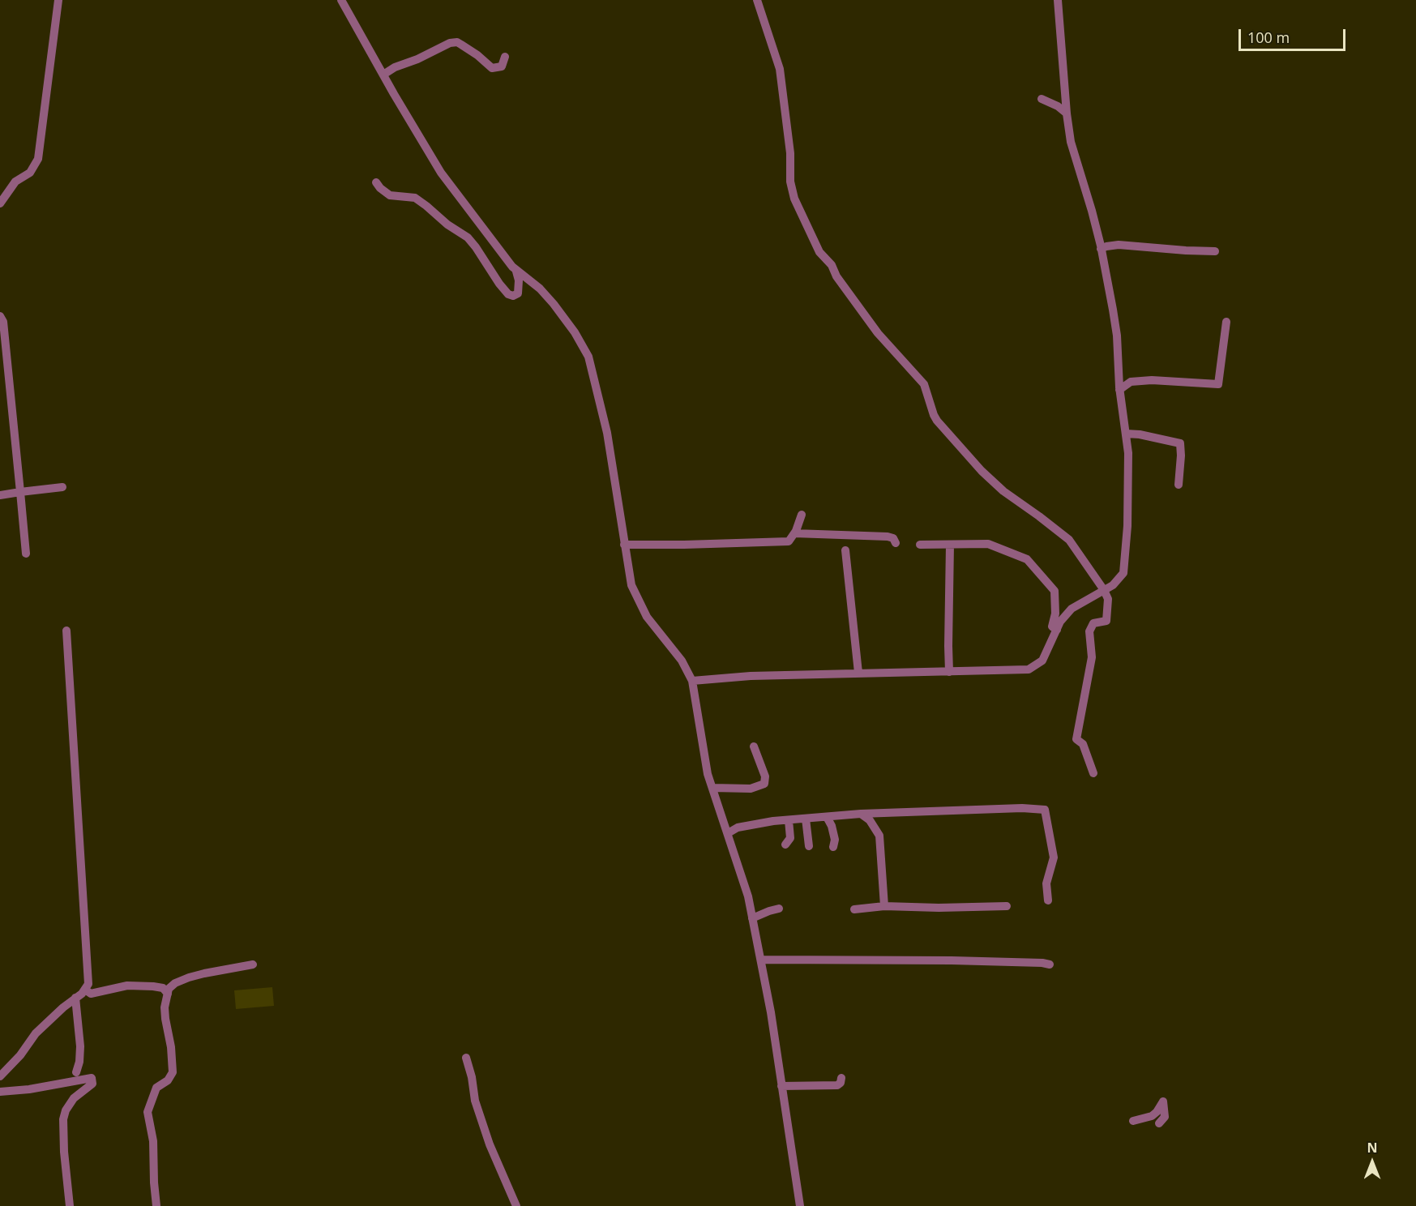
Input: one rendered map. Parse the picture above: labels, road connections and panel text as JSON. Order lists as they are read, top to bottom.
{
  "scale_bar": "100 m",
  "north": "top"
}
